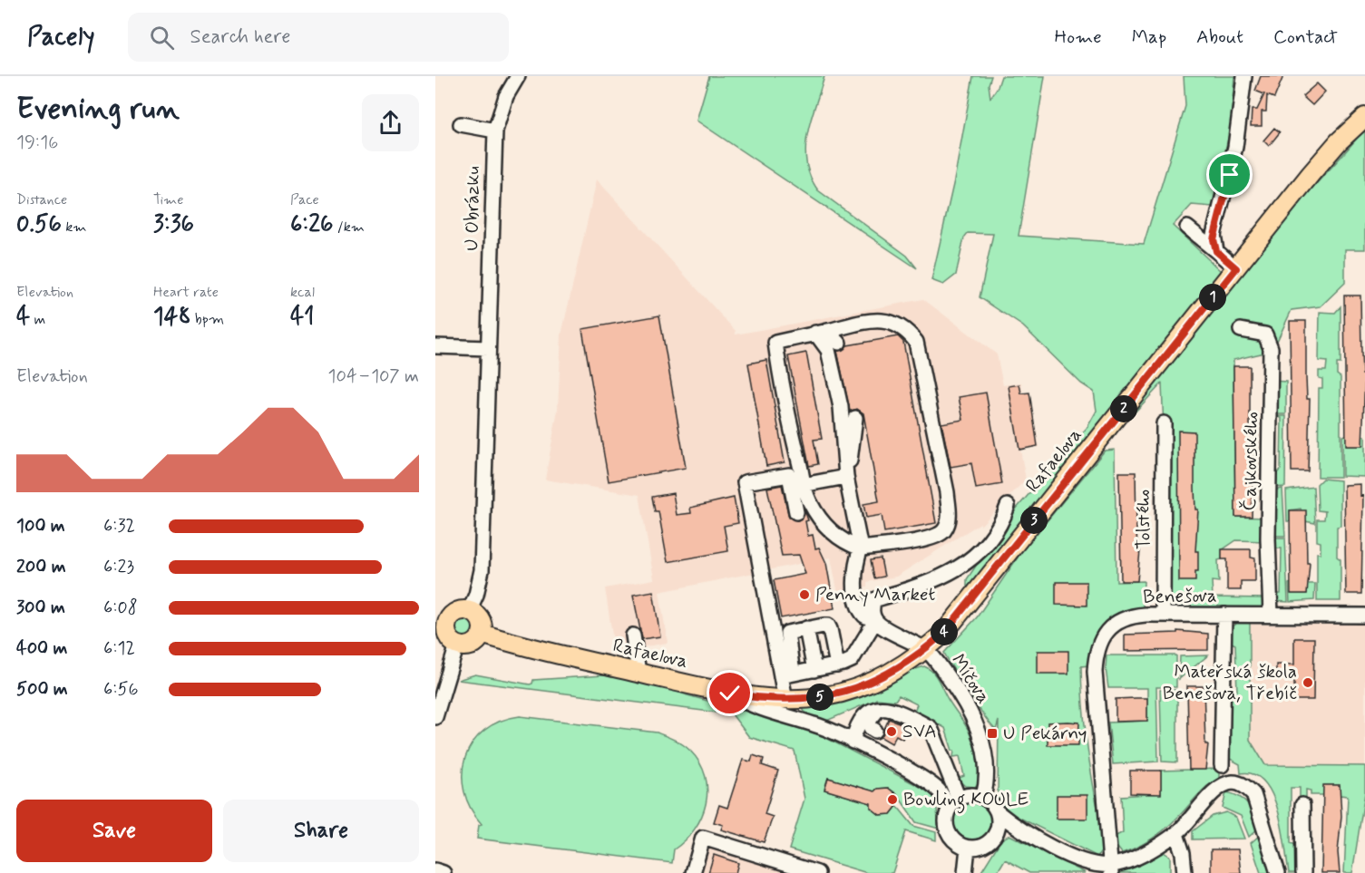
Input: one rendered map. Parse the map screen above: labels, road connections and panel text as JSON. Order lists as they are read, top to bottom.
{
  "streets": {
    "main road": ["Rafaelova"],
    "street": [
      "U Obrázku",
      "Čajkovského",
      "Tolstého",
      "Benešova",
      "Míčova"
    ]
  },
  "crossings": [
    ["U Obrázku", "Rafaelova"],
    ["Rafaelova", "Míčova"],
    ["Čajkovského", "Benešova"],
    ["Tolstého", "Benešova"]
  ],
  "places": {
    "other": [
      "Penny Market",
      "Mateřská škola Benešova, Třebíč",
      "SVA",
      "Bowling KOULE"
    ],
    "transit": ["U Pekárny"]
  },
  "page": {
    "header": "Pacely",
    "search": "Search here",
    "nav": [
      "Home",
      "Map",
      "About",
      "Contact"
    ],
    "heading": ["Evening run", "19:16"],
    "stats": [
      ["Distance", "0.56 km"],
      ["Time", "3:36"],
      ["Pace", "6:26 /km"],
      ["Elevation", "4 m"],
      ["Heart rate", "148 bpm"],
      ["kcal", "41"]
    ],
    "pins": [
      "1",
      "2",
      "3",
      "4",
      "5"
    ],
    "chart": ["Elevation", "104–107 m"],
    "list": [
      {
        "name": "100 m",
        "note": "6:32"
      },
      {
        "name": "200 m",
        "note": "6:23"
      },
      {
        "name": "300 m",
        "note": "6:08"
      },
      {
        "name": "400 m",
        "note": "6:12"
      },
      {
        "name": "500 m",
        "note": "6:56"
      }
    ],
    "buttons": ["Save", "Share"]
  }
}
